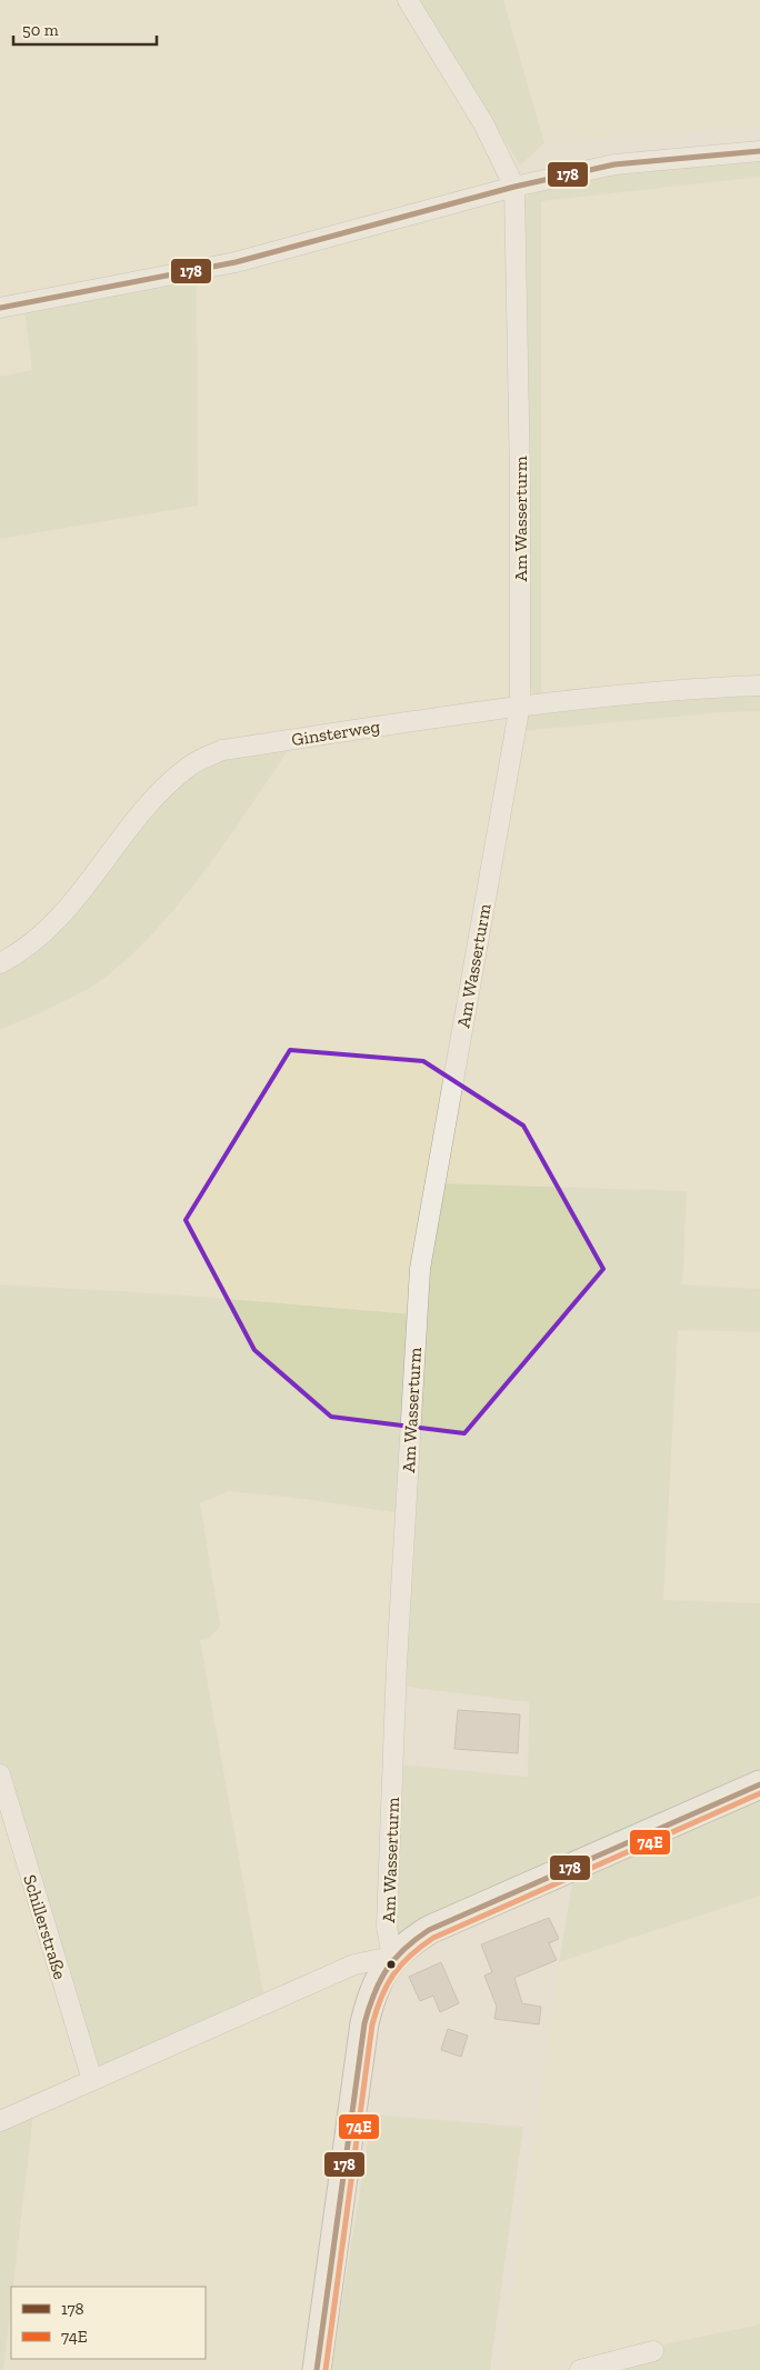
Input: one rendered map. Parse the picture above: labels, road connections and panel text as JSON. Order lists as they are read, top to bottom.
{
  "streets": {
    "street": ["Am Wasserturm", "Ginsterweg", "Schillerstraße"]
  },
  "crossings": [
    ["Am Wasserturm", "Ginsterweg"]
  ],
  "lines": ["transit line 178", "transit line 74E"],
  "legend": ["178", "74E"],
  "scale_bar": "50 m"
}
